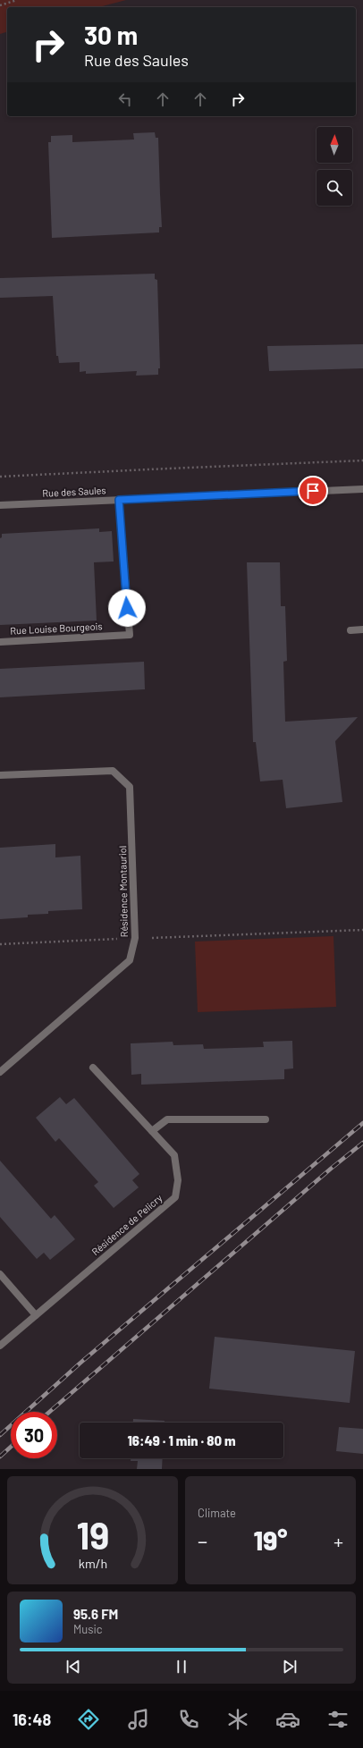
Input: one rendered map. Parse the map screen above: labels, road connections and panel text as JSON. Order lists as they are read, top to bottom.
{
  "streets": {
    "street": [
      "Rue des Saules",
      "Rue Louise Bourgeois",
      "Résidence Montauriol",
      "Résidence de Pelicry"
    ]
  },
  "crossings": [
    ["Rue des Saules", "Rue Louise Bourgeois"]
  ],
  "north": "top",
  "page": {
    "turn": ["30 m", "Rue des Saules"],
    "limit": "30",
    "trip": "16:49 · 1 min · 80 m",
    "tile": "Climate",
    "heat": ["−", "19°", "+"],
    "song": ["95.6 FM", "Music"],
    "tabs": "16:48",
    "gauge": ["19", "km/h"]
  }
}
